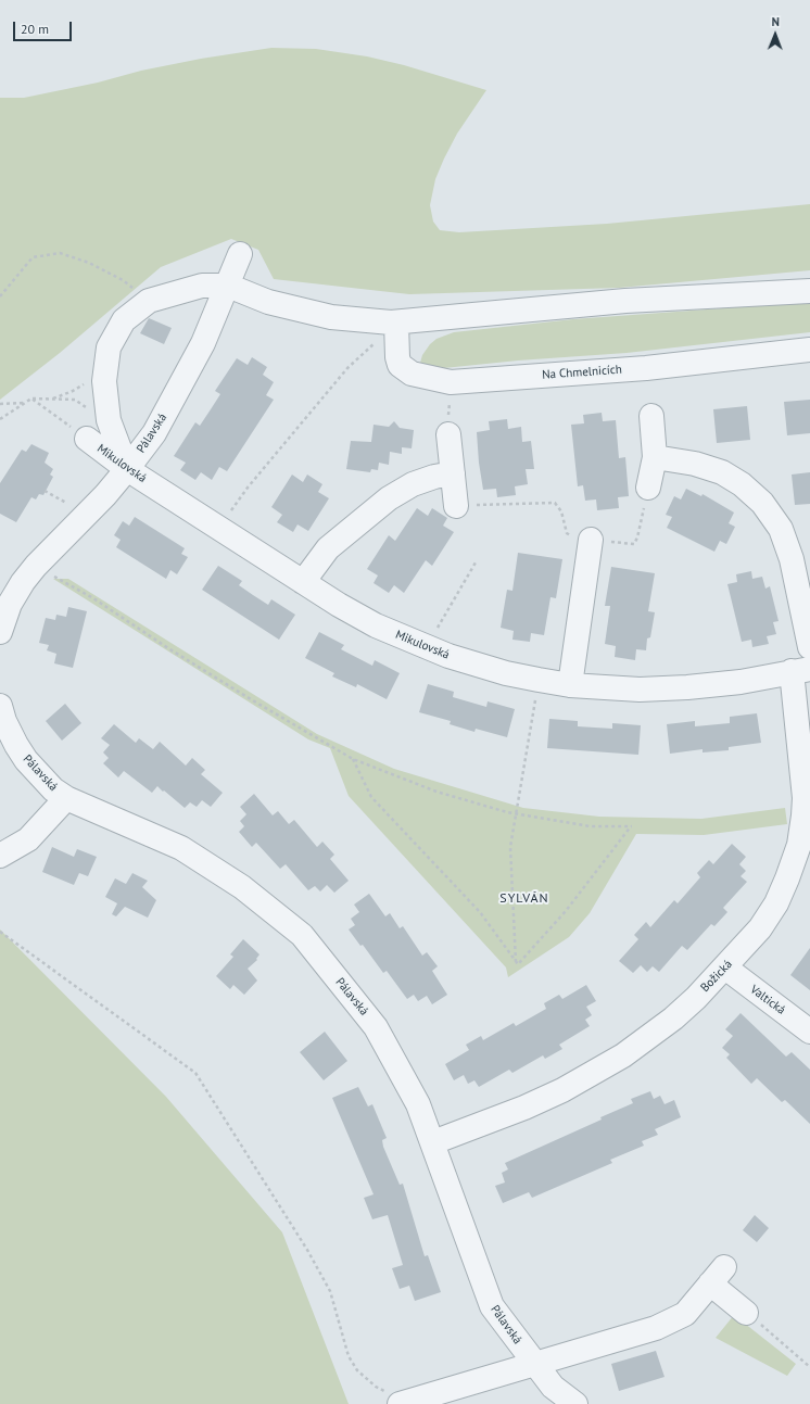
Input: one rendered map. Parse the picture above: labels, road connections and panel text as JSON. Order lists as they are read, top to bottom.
{
  "streets": {
    "street": [
      "Na Chmelnicích",
      "Pálavská",
      "Mikulovská",
      "Božická",
      "Valtická"
    ]
  },
  "crossings": [
    ["Pálavská", "Mikulovská"],
    ["Pálavská", "Božická"],
    ["Mikulovská", "Božická"],
    ["Božická", "Valtická"]
  ],
  "districts": ["SYLVÁN"],
  "scale_bar": "20 m",
  "north": "top"
}
